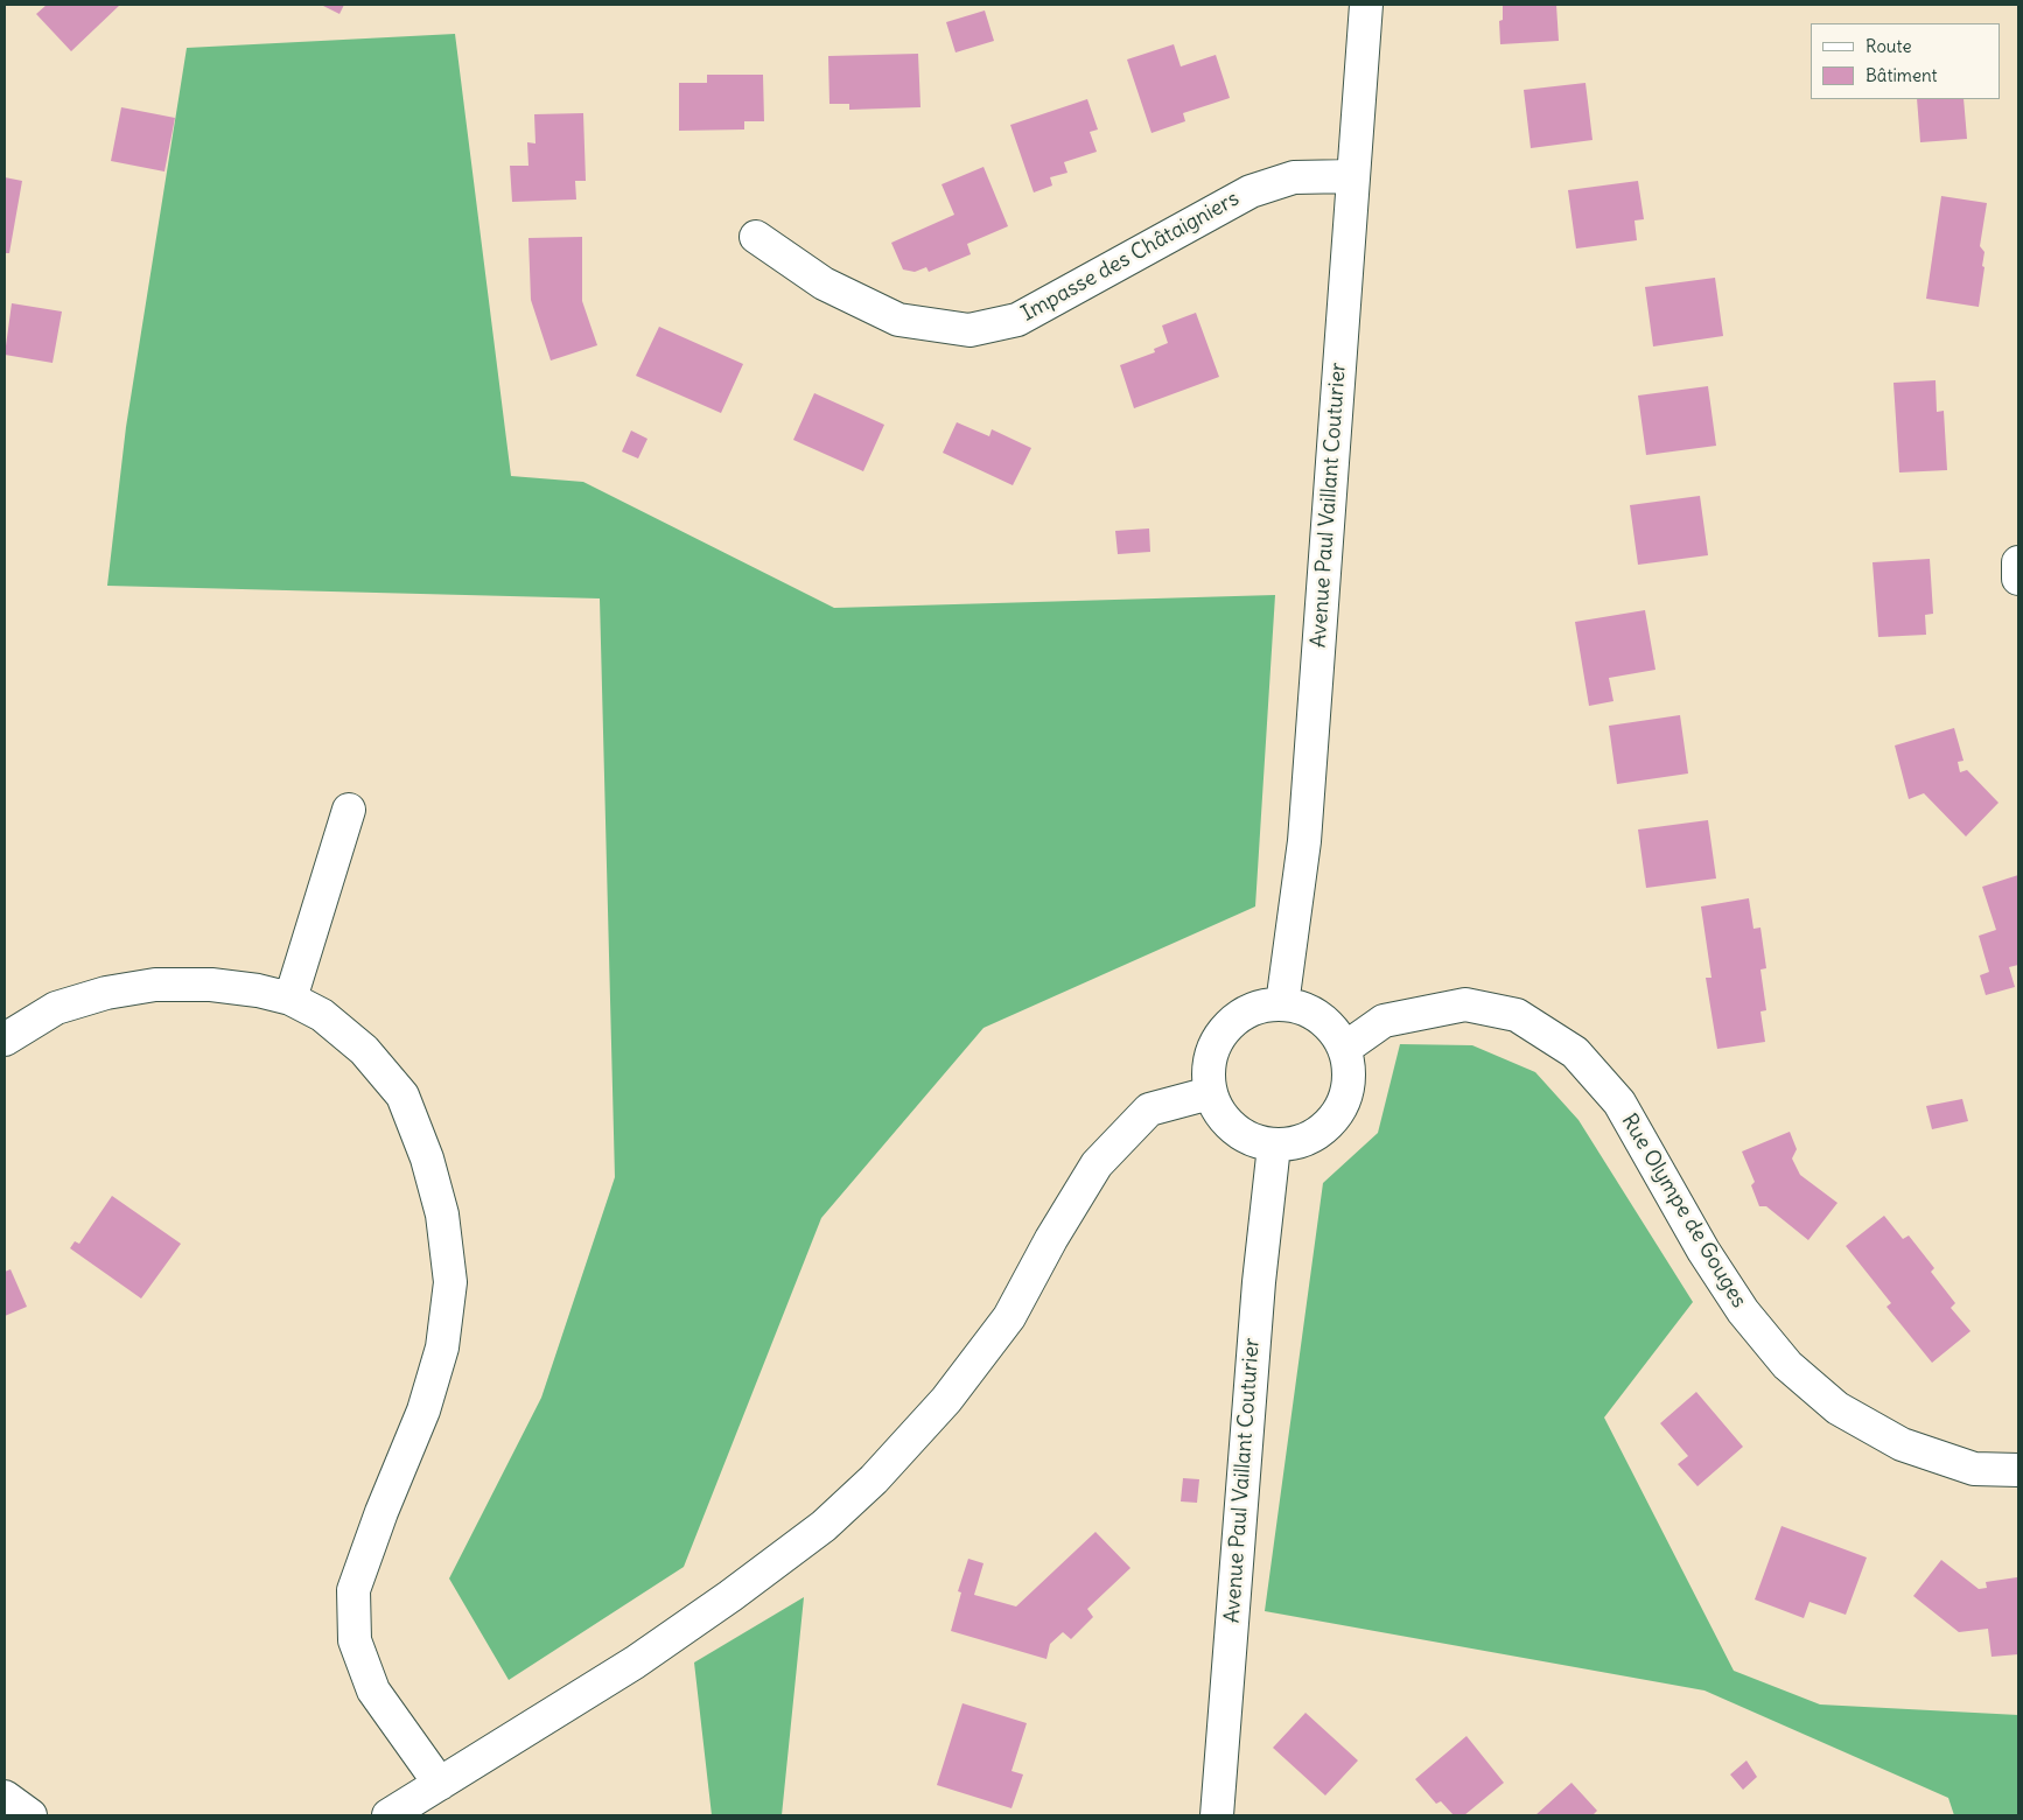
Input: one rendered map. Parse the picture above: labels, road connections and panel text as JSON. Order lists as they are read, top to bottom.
{
  "streets": {
    "street": ["Impasse des Châtaigniers", "Avenue Paul Vaillant Couturier", "Rue Olympe de Gouges"]
  },
  "crossings": [
    ["Impasse des Châtaigniers", "Avenue Paul Vaillant Couturier"],
    ["Avenue Paul Vaillant Couturier", "Rue Olympe de Gouges"]
  ],
  "legend": ["Route", "Bâtiment"]
}
